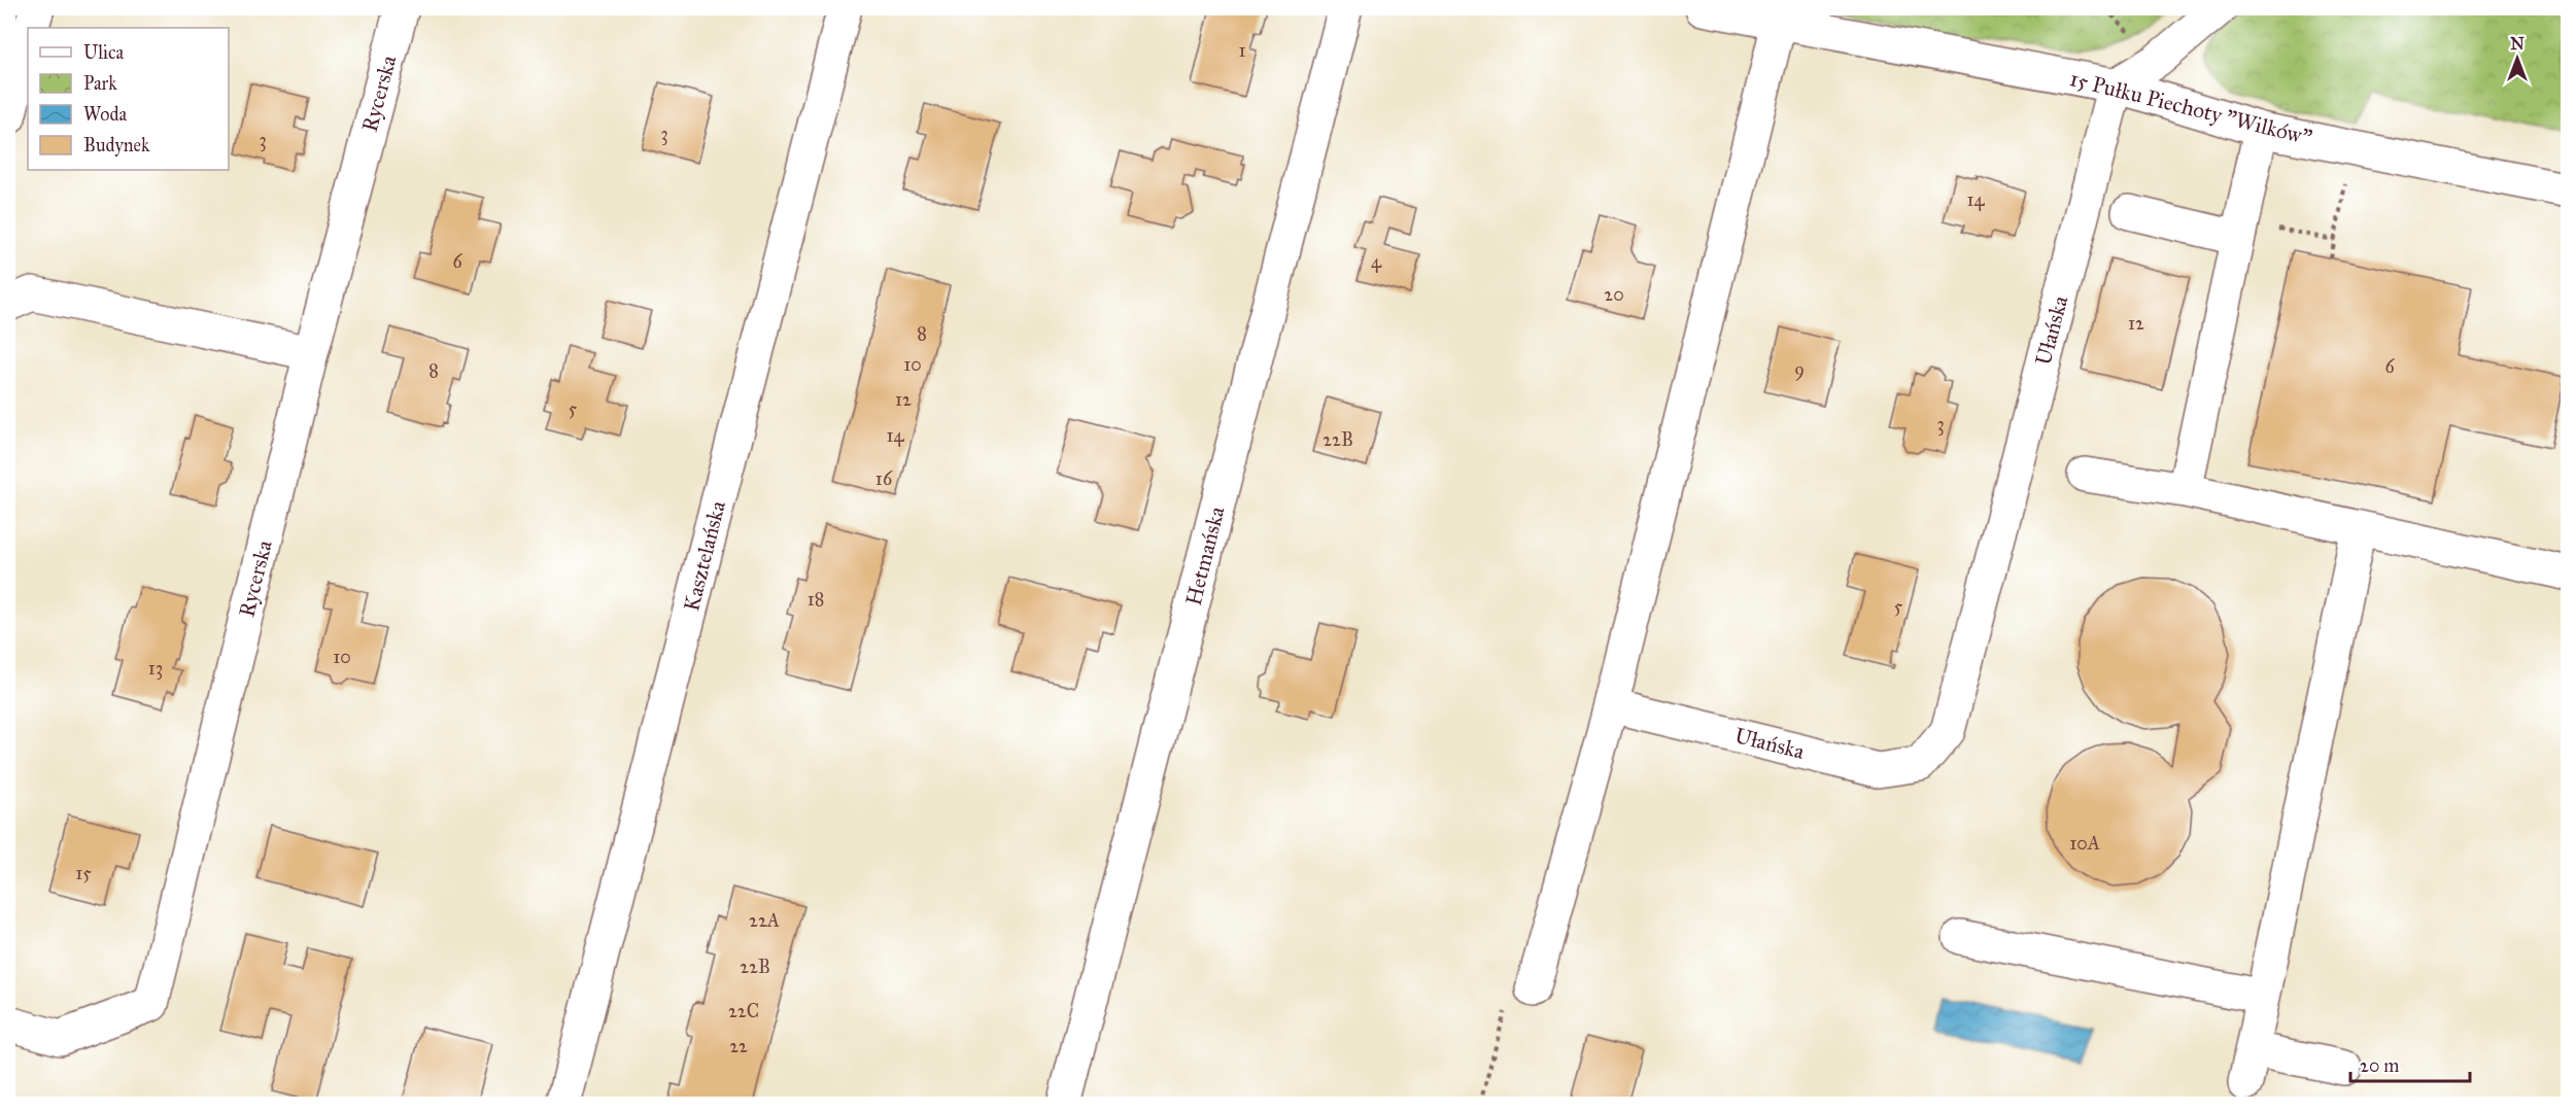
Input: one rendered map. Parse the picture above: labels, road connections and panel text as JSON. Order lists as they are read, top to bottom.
{
  "streets": {
    "street": [
      "Rycerska",
      "15 Pułku Piechoty \"Wilków\"",
      "Ułańska",
      "Kasztelańska",
      "Hetmańska"
    ]
  },
  "crossings": [
    ["15 Pułku Piechoty \"Wilków\"", "Ułańska"]
  ],
  "house_numbers": [
    "1",
    "3",
    "3",
    "14",
    "6",
    "4",
    "20",
    "12",
    "8",
    "10",
    "6",
    "9",
    "8",
    "12",
    "5",
    "3",
    "14",
    "22B",
    "16",
    "18",
    "5",
    "10",
    "13",
    "10A",
    "15",
    "22A",
    "22B",
    "22C",
    "22"
  ],
  "legend": [
    "Ulica",
    "Park",
    "Woda",
    "Budynek"
  ],
  "scale_bar": "20 m",
  "north": "top"
}
